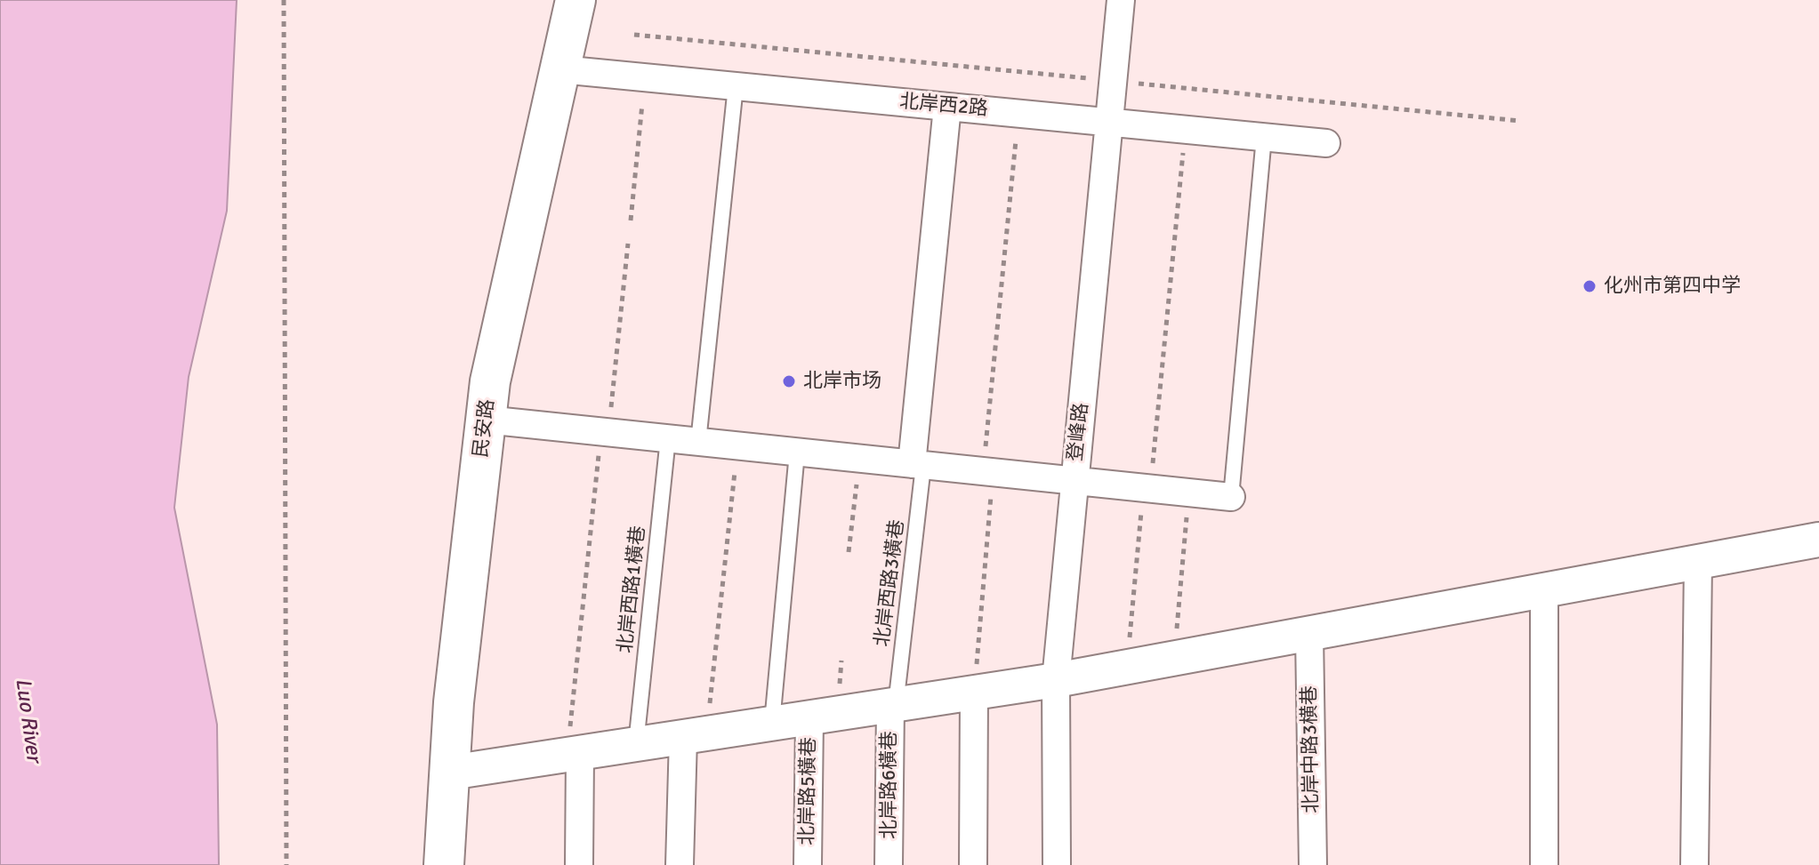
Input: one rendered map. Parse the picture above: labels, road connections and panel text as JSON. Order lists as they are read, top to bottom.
{
  "streets": {
    "main road": ["民安路"],
    "street": [
      "北岸西2路",
      "登峰路",
      "北岸中路3横巷",
      "北岸路6橫巷",
      "北岸路5橫巷"
    ],
    "lane": ["北岸西路3橫巷", "北岸西路1橫巷"]
  },
  "crossings": [
    ["北岸西2路", "民安路"],
    ["北岸西2路", "登峰路"],
    ["北岸西路3橫巷", "北岸路6橫巷"]
  ],
  "water": ["Luo River"],
  "places": ["化州市第四中学", "北岸市场"]
}
